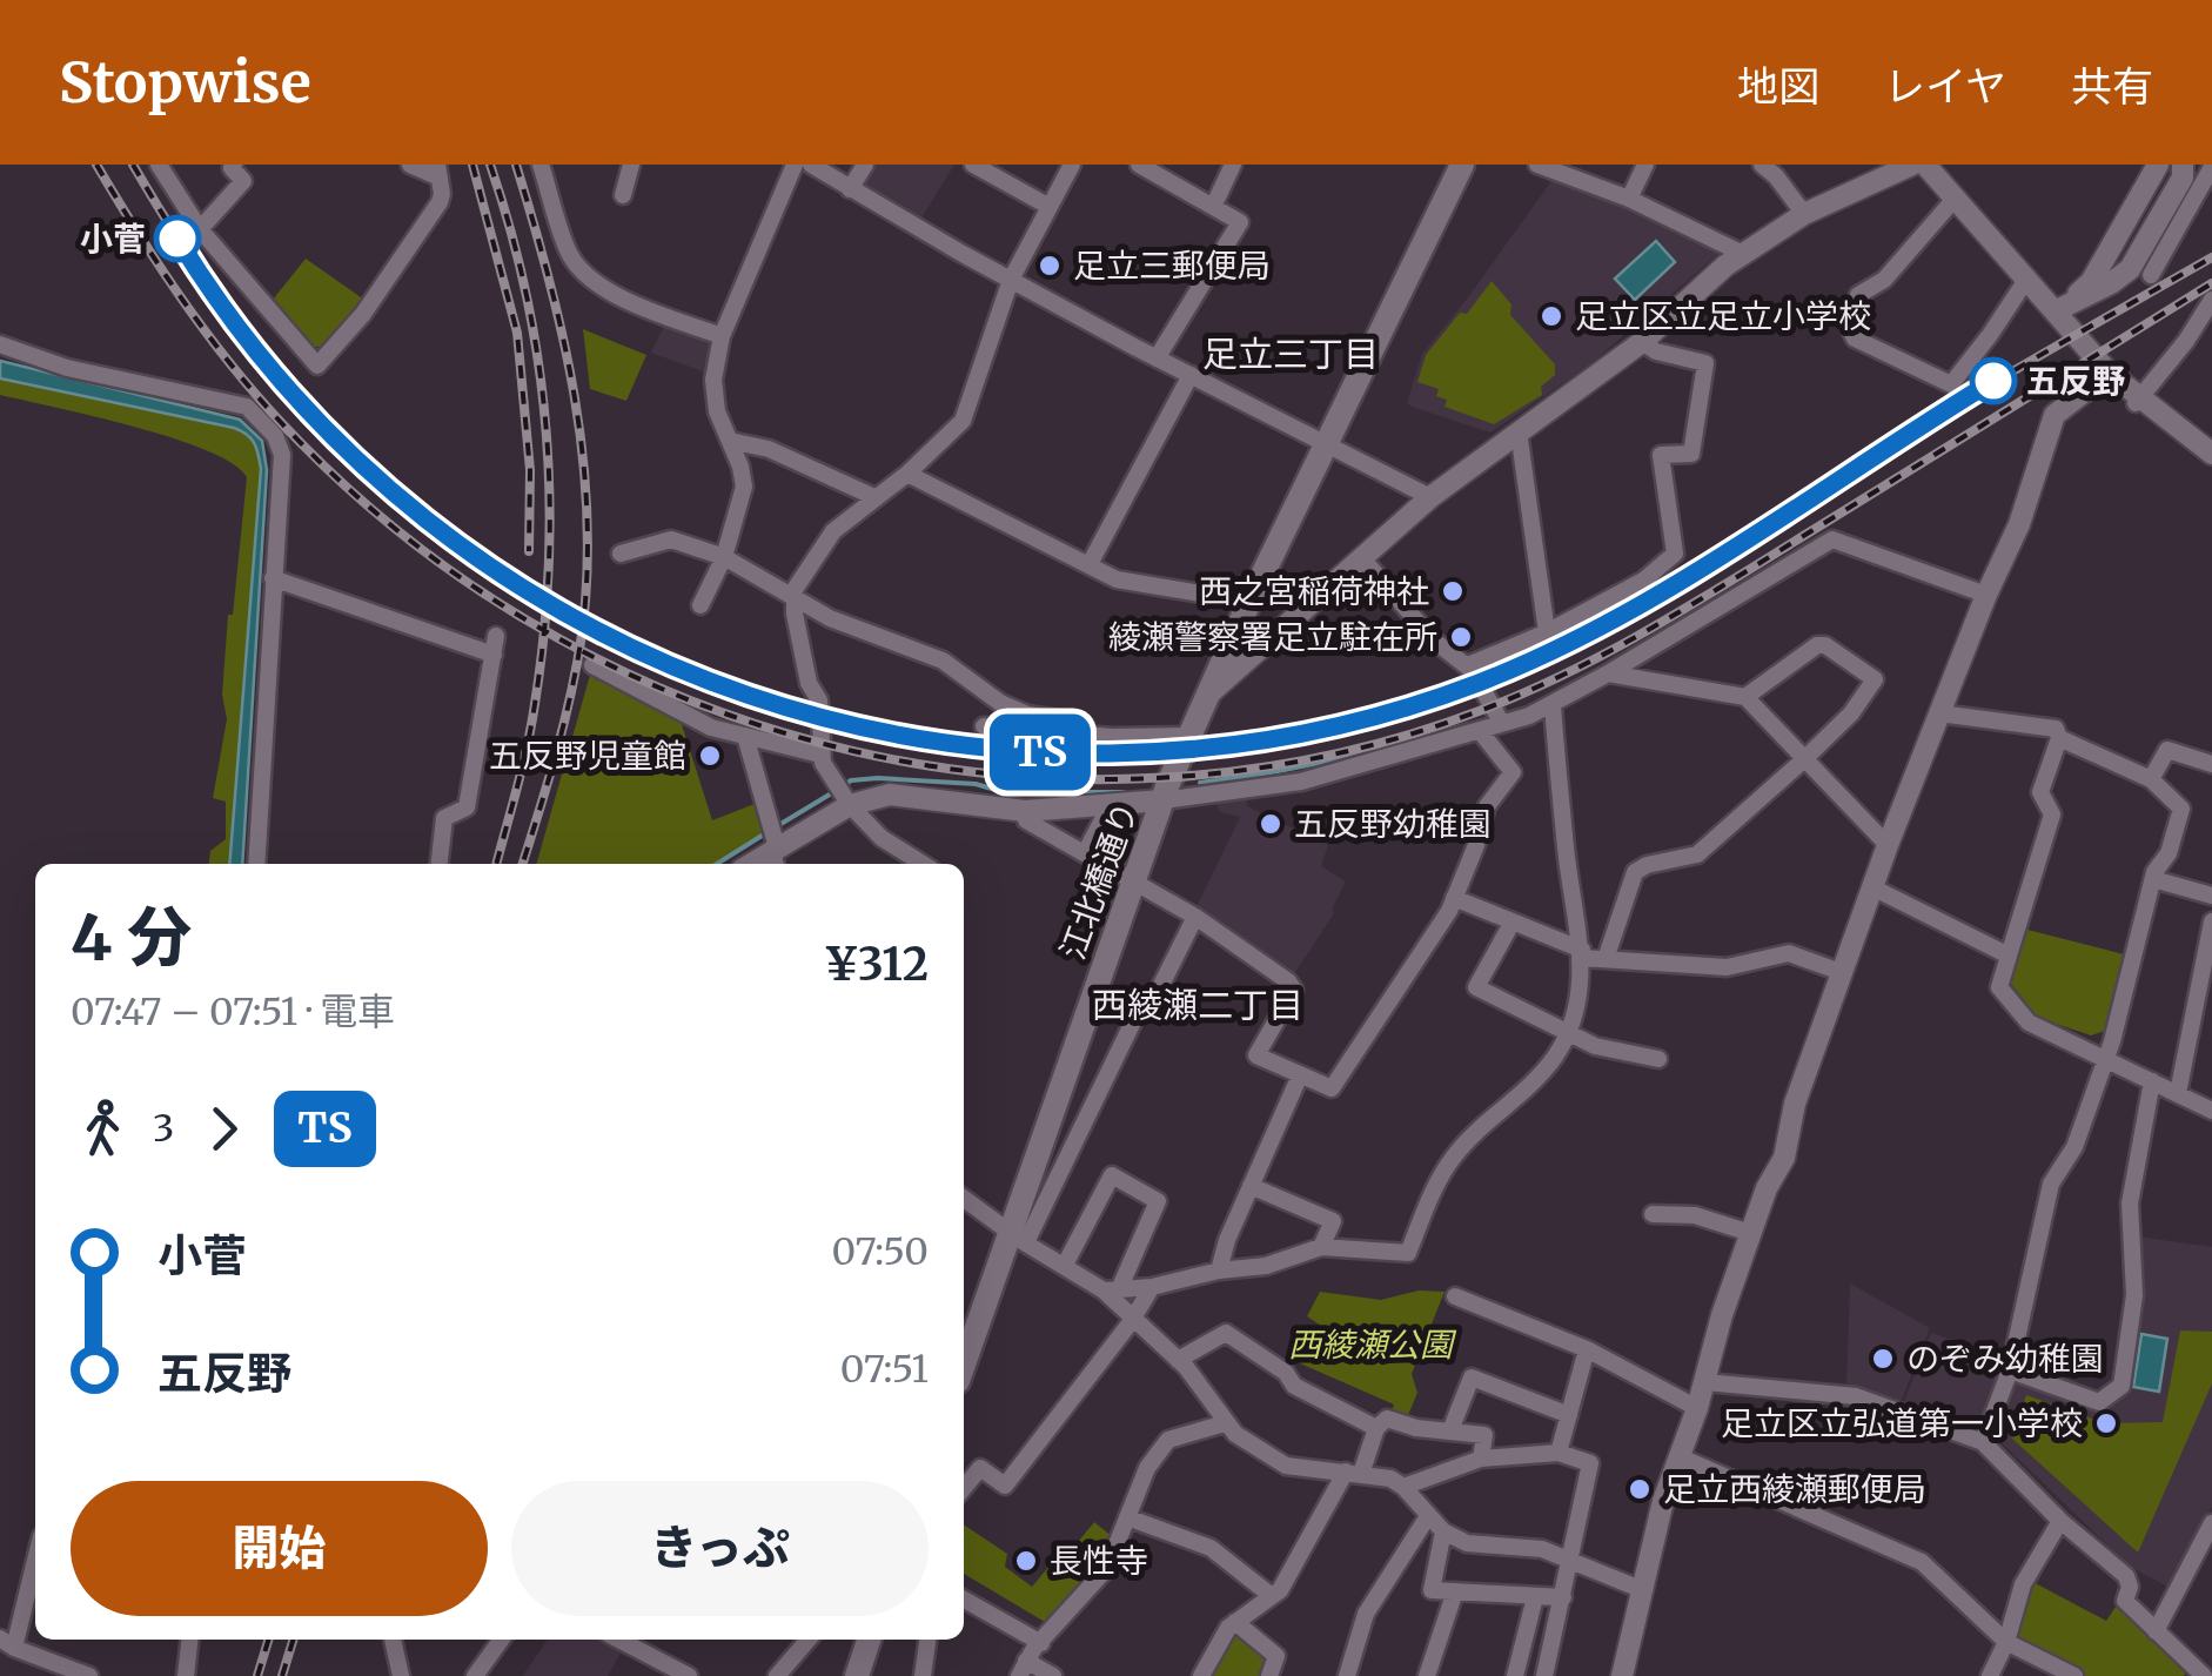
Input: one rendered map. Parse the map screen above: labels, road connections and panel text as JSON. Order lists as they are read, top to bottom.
{
  "streets": {
    "main road": ["江北橋通り"]
  },
  "districts": ["足立三丁目", "西綾瀬二丁目"],
  "parks": ["西綾瀬公園"],
  "places": [
    "小菅",
    "足立三郵便局",
    "足立区立足立小学校",
    "五反野",
    "西之宮稲荷神社",
    "綾瀬警察署足立駐在所",
    "五反野児童館",
    "五反野幼稚園",
    "のぞみ幼稚園",
    "足立区立弘道第一小学校",
    "足立西綾瀬郵便局",
    "長性寺"
  ],
  "page": {
    "header": "Stopwise",
    "nav": ["地図", "レイヤ", "共有"],
    "on_map": "TS",
    "heading": ["4 分", "07:47 – 07:51 · 電車", "¥312"],
    "legs": ["3", "TS"],
    "list": [
      {
        "name": "小菅",
        "value": "07:50"
      },
      {
        "name": "五反野",
        "value": "07:51"
      }
    ],
    "buttons": ["開始", "きっぷ"]
  }
}
